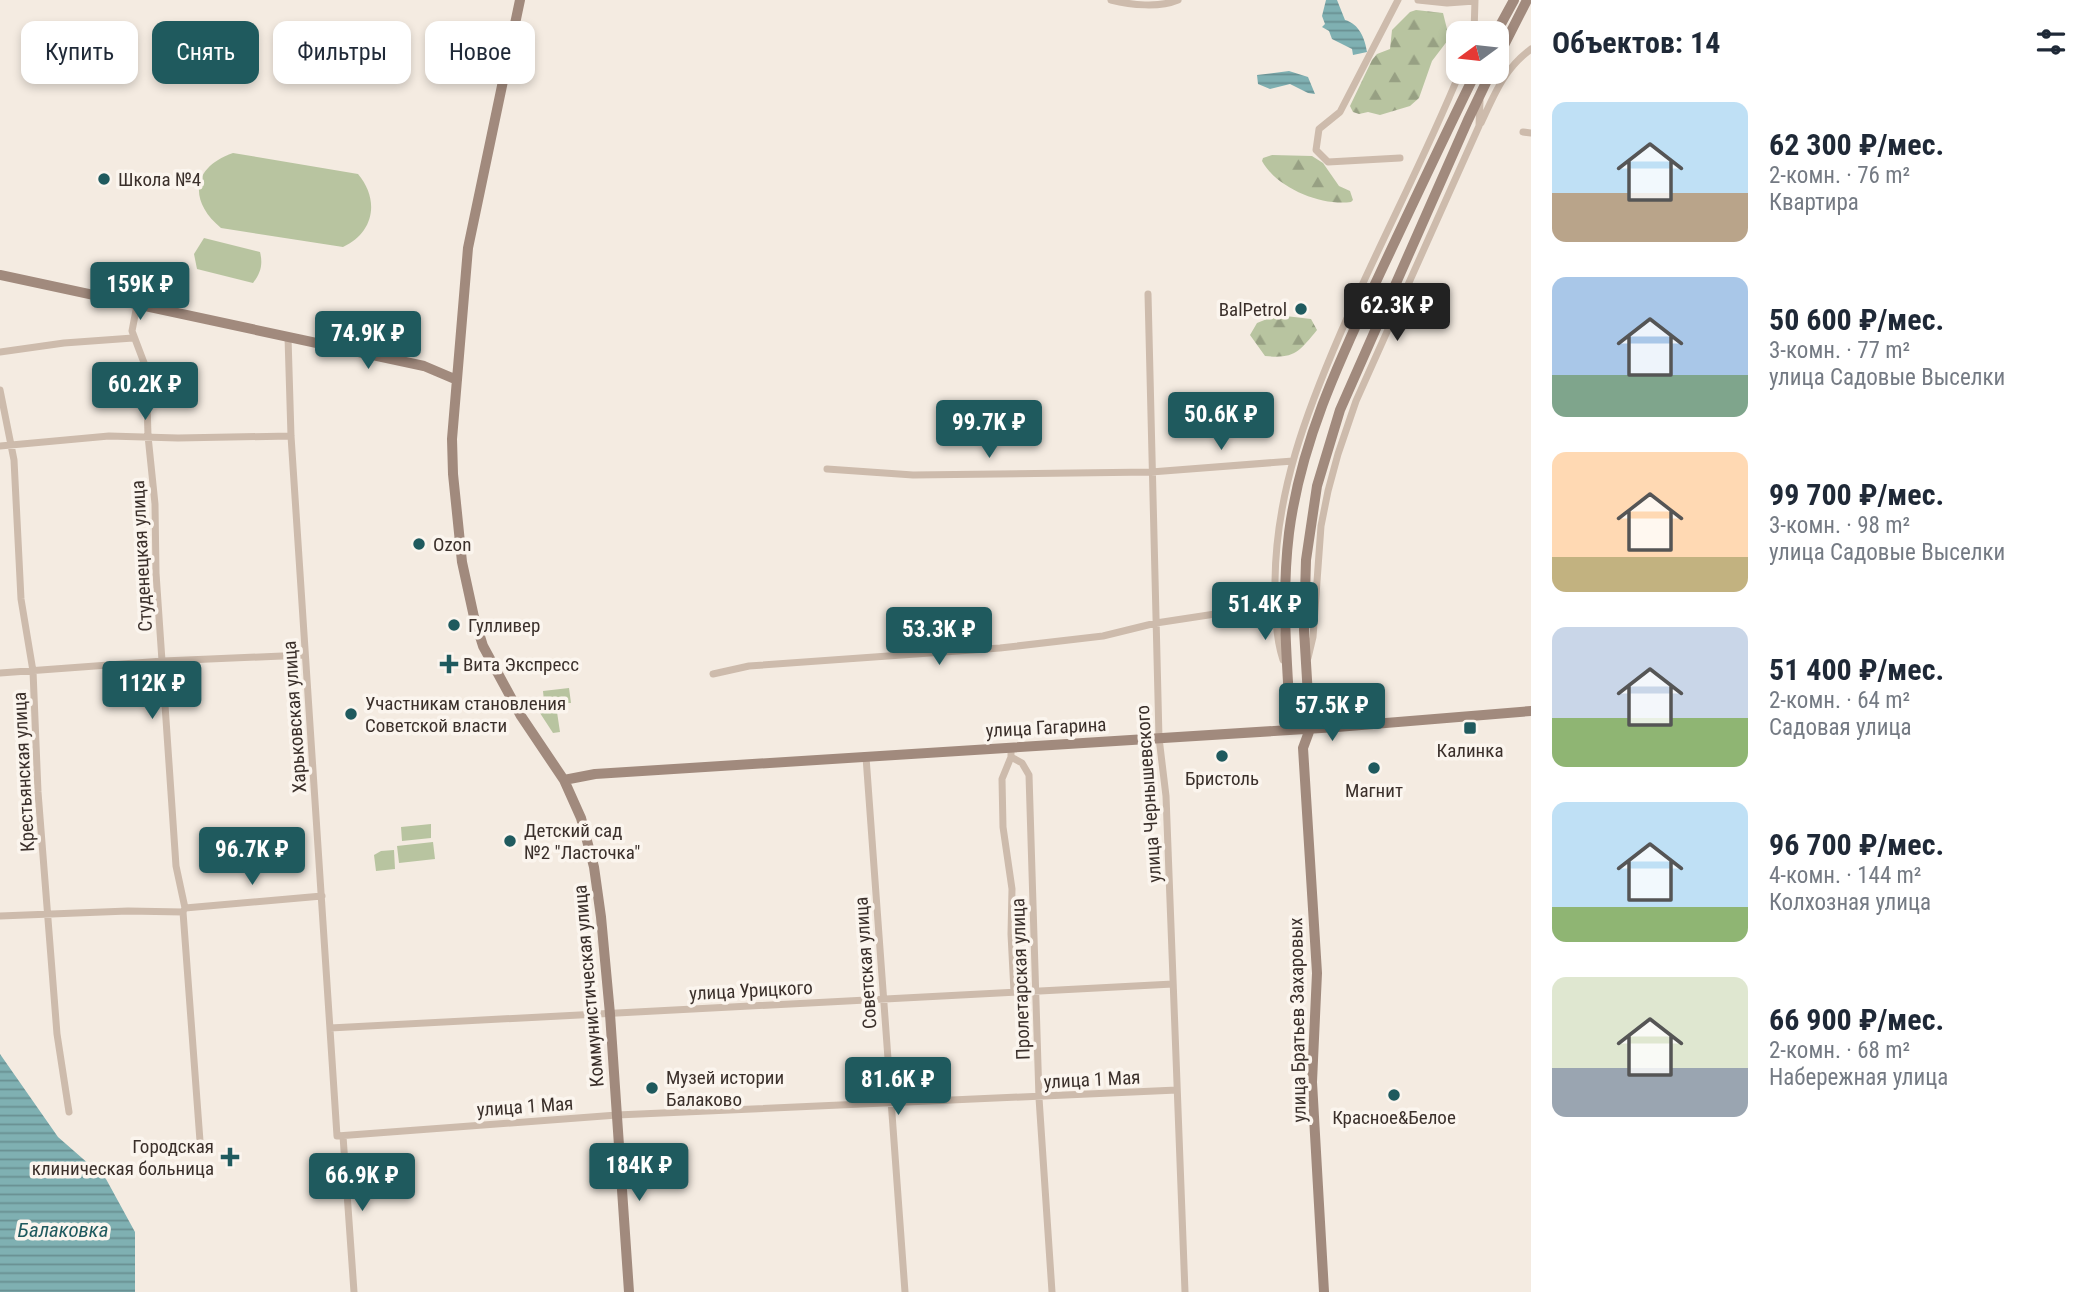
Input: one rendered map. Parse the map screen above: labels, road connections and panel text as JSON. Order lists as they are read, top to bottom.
{
  "streets": {
    "main road": ["улица Гагарина", "Коммунистическая улица", "улица Братьев Захаровых"],
    "street": [
      "Студенецкая улица",
      "Харьковская улица",
      "Крестьянская улица",
      "улица Чернышевского",
      "Советская улица",
      "Пролетарская улица",
      "улица Урицкого",
      "улица 1 Мая"
    ]
  },
  "crossings": [
    ["Харьковская улица", "улица Урицкого"],
    ["Харьковская улица", "улица 1 Мая"],
    ["улица Гагарина", "улица Чернышевского"],
    ["улица Гагарина", "Советская улица"],
    ["улица Гагарина", "Пролетарская улица"],
    ["улица Гагарина", "Коммунистическая улица"],
    ["улица Гагарина", "улица Братьев Захаровых"],
    ["улица Чернышевского", "улица Урицкого"],
    ["улица Чернышевского", "улица 1 Мая"],
    ["Советская улица", "улица Урицкого"],
    ["Советская улица", "улица 1 Мая"],
    ["Пролетарская улица", "улица Урицкого"],
    ["Пролетарская улица", "улица 1 Мая"],
    ["Коммунистическая улица", "улица Урицкого"],
    ["Коммунистическая улица", "улица 1 Мая"]
  ],
  "water": ["Балаковка"],
  "places": {
    "other": [
      "Школа №4",
      "BalPetrol",
      "Ozon",
      "Гулливер",
      "Участникам становления Советской власти",
      "Бристоль",
      "Магнит",
      "Детский сад №2 \"Ласточка\"",
      "Музей истории Балаково",
      "Красное&Белое"
    ],
    "health": ["Вита Экспресс", "Городская клиническая больница"],
    "transit": ["Калинка"]
  },
  "north": "left",
  "page": {
    "heading": "Объектов: 14",
    "chip": [
      "Купить",
      "Снять",
      "Фильтры",
      "Новое"
    ],
    "list": [
      {
        "name": "62 300 ₽/мес.",
        "note": "2-комн. · 76 m² · Квартира"
      },
      {
        "name": "50 600 ₽/мес.",
        "note": "3-комн. · 77 m² · улица Садовые Выселки"
      },
      {
        "name": "99 700 ₽/мес.",
        "note": "3-комн. · 98 m² · улица Садовые Выселки"
      },
      {
        "name": "51 400 ₽/мес.",
        "note": "2-комн. · 64 m² · Садовая улица"
      },
      {
        "name": "96 700 ₽/мес.",
        "note": "4-комн. · 144 m² · Колхозная улица"
      },
      {
        "name": "66 900 ₽/мес.",
        "note": "2-комн. · 68 m² · Набережная улица"
      }
    ],
    "price": [
      "159K ₽",
      "62.3K ₽",
      "74.9K ₽",
      "60.2K ₽",
      "50.6K ₽",
      "99.7K ₽",
      "51.4K ₽",
      "53.3K ₽",
      "112K ₽",
      "57.5K ₽",
      "96.7K ₽",
      "81.6K ₽",
      "184K ₽",
      "66.9K ₽"
    ]
  }
}
